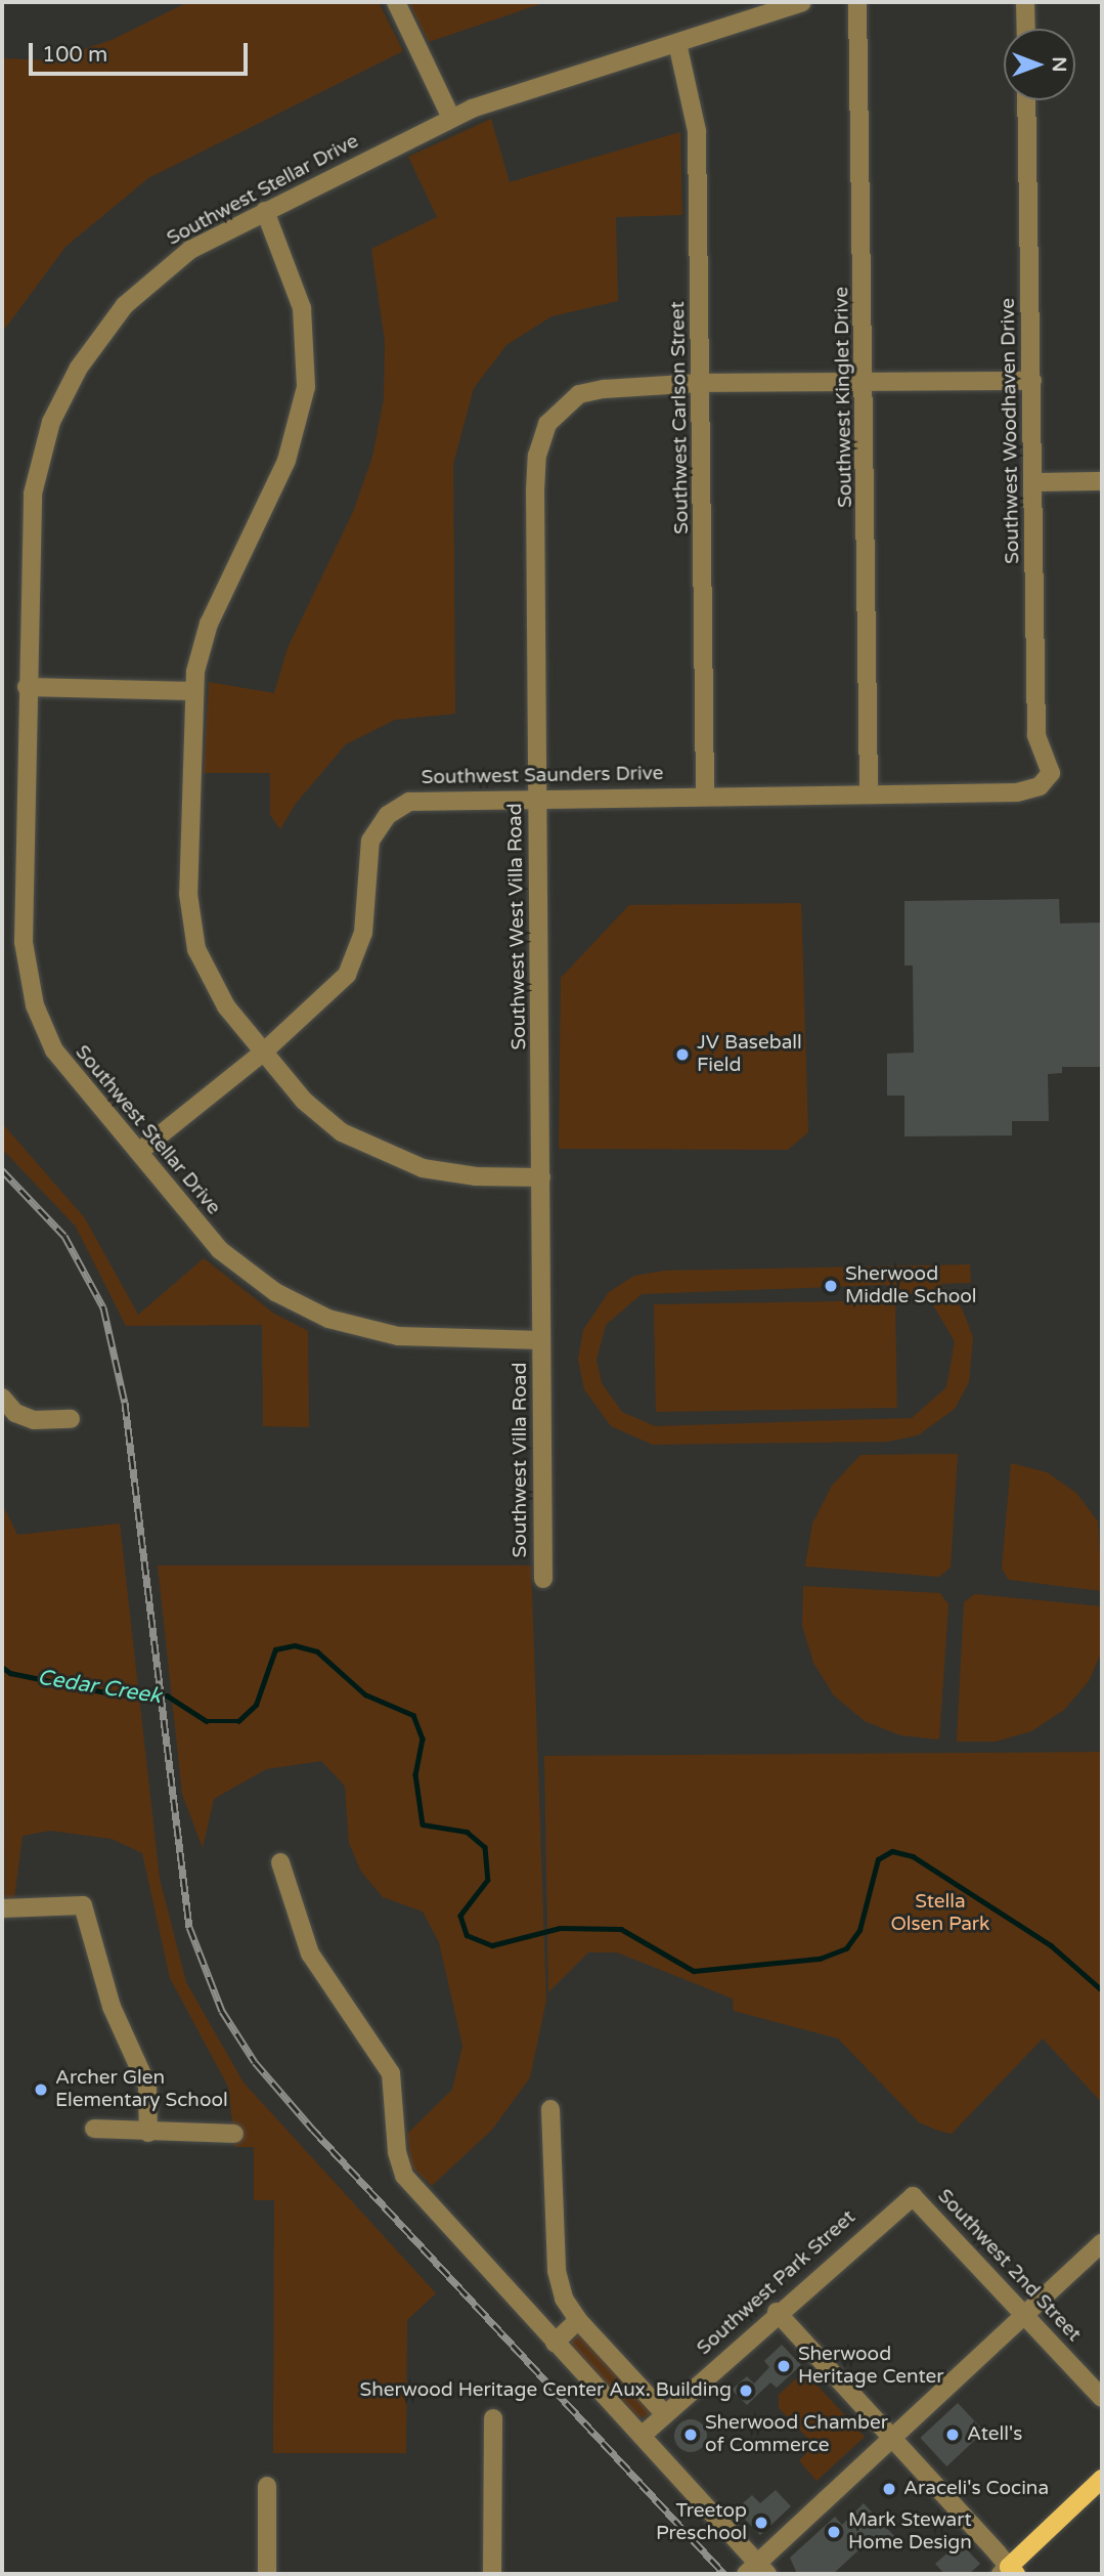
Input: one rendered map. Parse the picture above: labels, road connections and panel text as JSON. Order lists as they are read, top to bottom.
{
  "streets": {
    "street": [
      "Southwest Stellar Drive",
      "Southwest Kinglet Drive",
      "Southwest Carlson Street",
      "Southwest Woodhaven Drive",
      "Southwest Saunders Drive",
      "Southwest West Villa Road",
      "Southwest Villa Road",
      "Southwest 2nd Street",
      "Southwest Park Street"
    ]
  },
  "crossings": [
    ["Southwest Stellar Drive", "Southwest Carlson Street"],
    ["Southwest Stellar Drive", "Southwest Saunders Drive"],
    ["Southwest Stellar Drive", "Southwest West Villa Road"],
    ["Southwest Stellar Drive", "Southwest Villa Road"],
    ["Southwest Kinglet Drive", "Southwest Saunders Drive"],
    ["Southwest Kinglet Drive", "Southwest West Villa Road"],
    ["Southwest Carlson Street", "Southwest Saunders Drive"],
    ["Southwest Carlson Street", "Southwest West Villa Road"],
    ["Southwest Woodhaven Drive", "Southwest Saunders Drive"],
    ["Southwest Woodhaven Drive", "Southwest West Villa Road"],
    ["Southwest Saunders Drive", "Southwest West Villa Road"],
    ["Southwest West Villa Road", "Southwest Villa Road"],
    ["Southwest 2nd Street", "Southwest Park Street"]
  ],
  "water": ["Cedar Creek"],
  "parks": ["Stella Olsen Park"],
  "places": [
    "JV Baseball Field",
    "Sherwood Middle School",
    "Archer Glen Elementary School",
    "Sherwood Heritage Center",
    "Sherwood Heritage Center Aux. Building",
    "Sherwood Chamber of Commerce",
    "Atell's",
    "Araceli's Cocina",
    "Treetop Preschool",
    "Mark Stewart Home Design"
  ],
  "scale_bar": "100 m",
  "north": "right"
}
